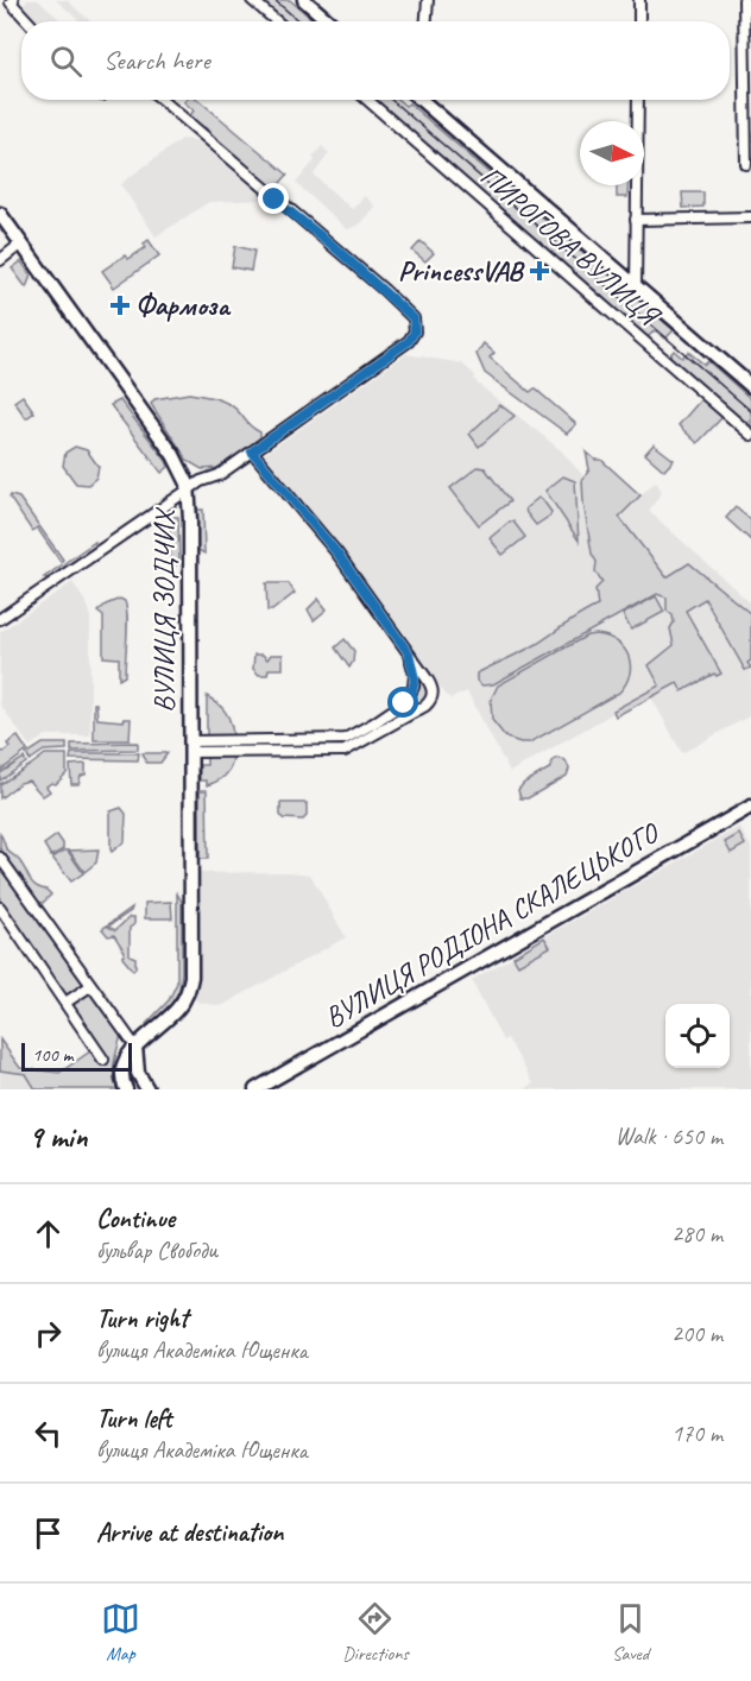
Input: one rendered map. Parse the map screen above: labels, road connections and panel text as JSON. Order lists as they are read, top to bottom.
{
  "streets": {
    "main road": ["ПИРОГОВА ВУЛИЦЯ", "ВУЛИЦЯ ЗОДЧИХ", "ВУЛИЦЯ РОДІОНА СКАЛЕЦЬКОГО"]
  },
  "places": {
    "health": ["PrincessVAB", "Фармоза"]
  },
  "scale_bar": "100 m",
  "north": "right",
  "page": {
    "search": "Search here",
    "scale": "100 m",
    "heading": ["9 min", "Walk · 650 m"],
    "list": [
      ["Continue", "бульвар Свободи", "280 m"],
      ["Turn right", "вулиця Академіка Ющенка", "200 m"],
      ["Turn left", "вулиця Академіка Ющенка", "170 m"],
      "Arrive at destination"
    ],
    "nav": ["Map", "Directions", "Saved"]
  }
}
